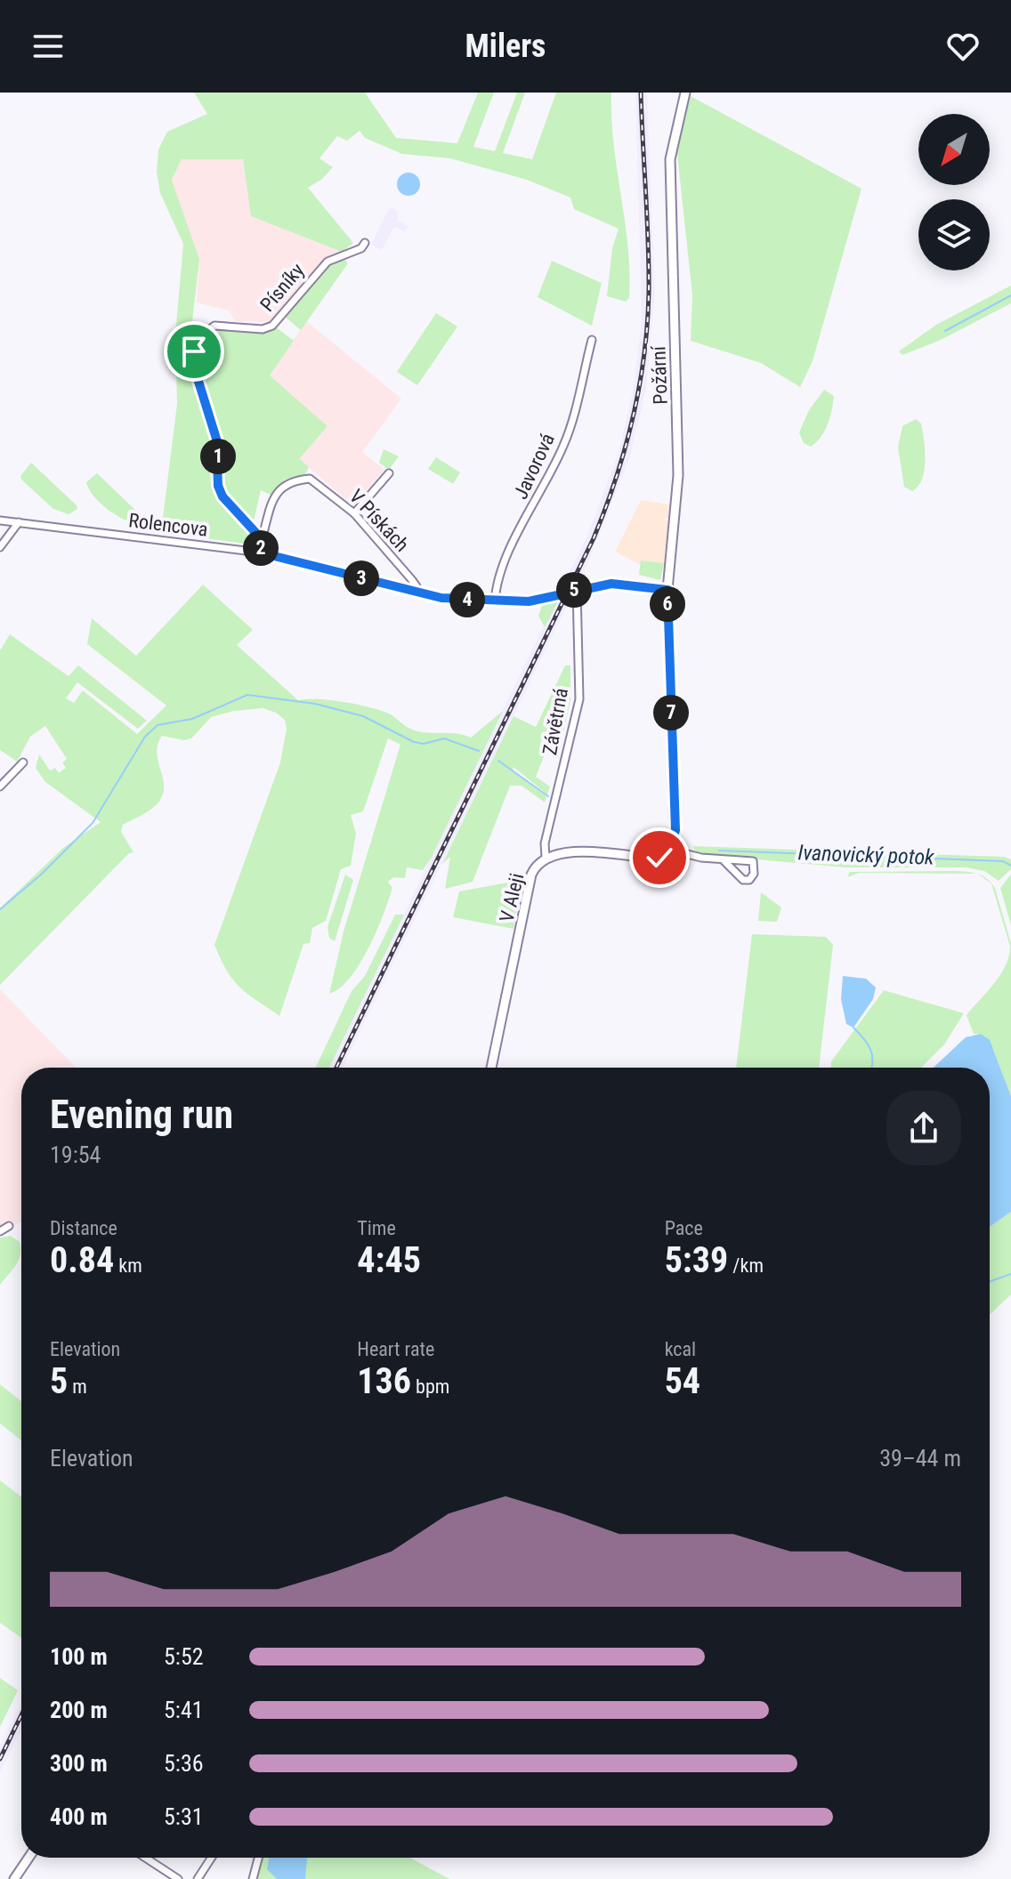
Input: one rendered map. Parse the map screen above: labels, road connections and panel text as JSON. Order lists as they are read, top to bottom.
{
  "streets": {
    "street": [
      "Písníky",
      "Požární",
      "Javorová",
      "V Pískách",
      "Rolencova",
      "Závětrná",
      "V Aleji"
    ]
  },
  "crossings": [
    ["Písníky", "V Pískách"],
    ["Požární", "Rolencova"],
    ["Požární", "V Aleji"],
    ["Javorová", "Rolencova"],
    ["V Pískách", "Rolencova"],
    ["Rolencova", "Závětrná"],
    ["Závětrná", "V Aleji"]
  ],
  "water": ["Ivanovický potok"],
  "north": "bottom left",
  "page": {
    "header": "Milers",
    "pins": [
      "1",
      "2",
      "3",
      "5",
      "4",
      "6",
      "7"
    ],
    "heading": ["Evening run", "19:54"],
    "stats": [
      ["Distance", "0.84 km"],
      ["Time", "4:45"],
      ["Pace", "5:39 /km"],
      ["Elevation", "5 m"],
      ["Heart rate", "136 bpm"],
      ["kcal", "54"]
    ],
    "chart": ["Elevation", "39–44 m"],
    "list": [
      {
        "name": "100 m",
        "note": "5:52"
      },
      {
        "name": "200 m",
        "note": "5:41"
      },
      {
        "name": "300 m",
        "note": "5:36"
      },
      {
        "name": "400 m",
        "note": "5:31"
      }
    ]
  }
}
